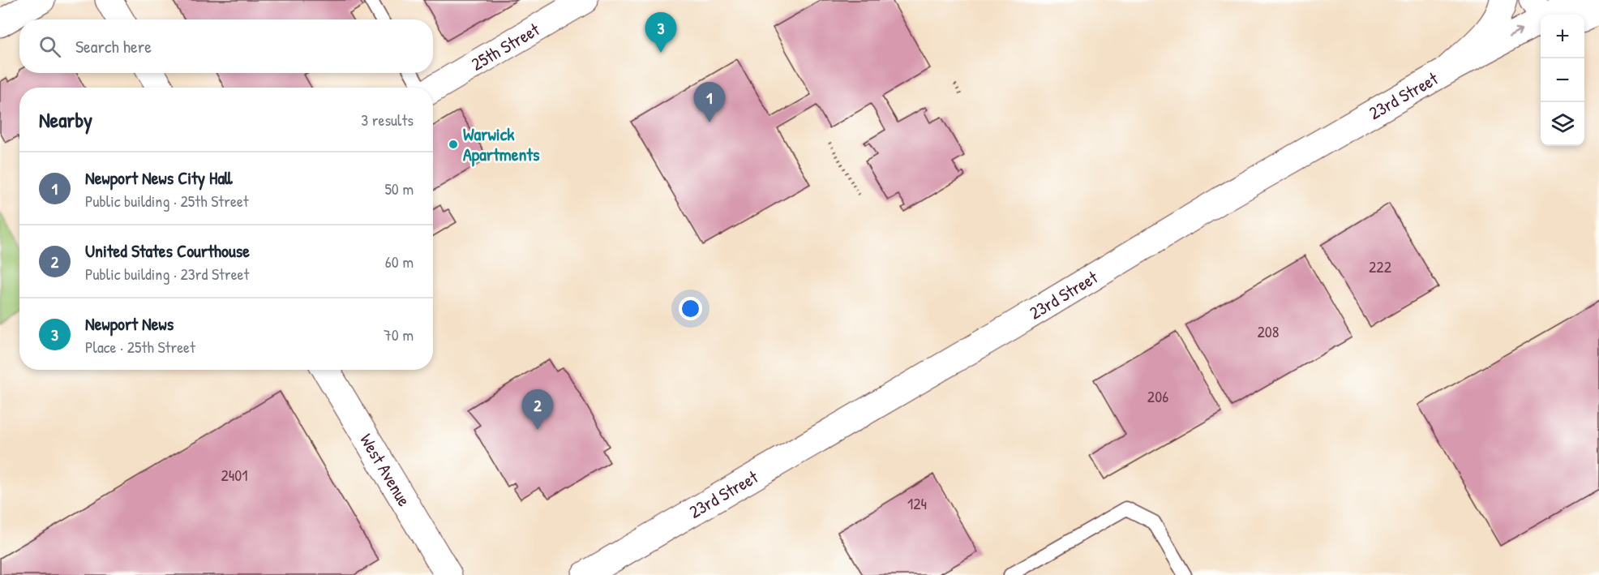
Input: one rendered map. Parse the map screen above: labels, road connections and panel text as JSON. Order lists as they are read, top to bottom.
{
  "streets": {
    "street": ["25th Street", "23rd Street", "West Avenue"]
  },
  "places": ["Warwick Apartments"],
  "house_numbers": [
    "222",
    "208",
    "206",
    "2401",
    "124"
  ],
  "page": {
    "pins": ["3", "1", "2"],
    "map_buttons": ["+", "−"],
    "search": "Search here",
    "heading": ["Nearby", "3 results"],
    "list": [
      {
        "mark": "1",
        "name": "Newport News City Hall",
        "note": "Public building · 25th Street",
        "value": "50 m"
      },
      {
        "mark": "2",
        "name": "United States Courthouse",
        "note": "Public building · 23rd Street",
        "value": "60 m"
      },
      {
        "mark": "3",
        "name": "Newport News",
        "note": "Place · 25th Street",
        "value": "70 m"
      }
    ]
  }
}
